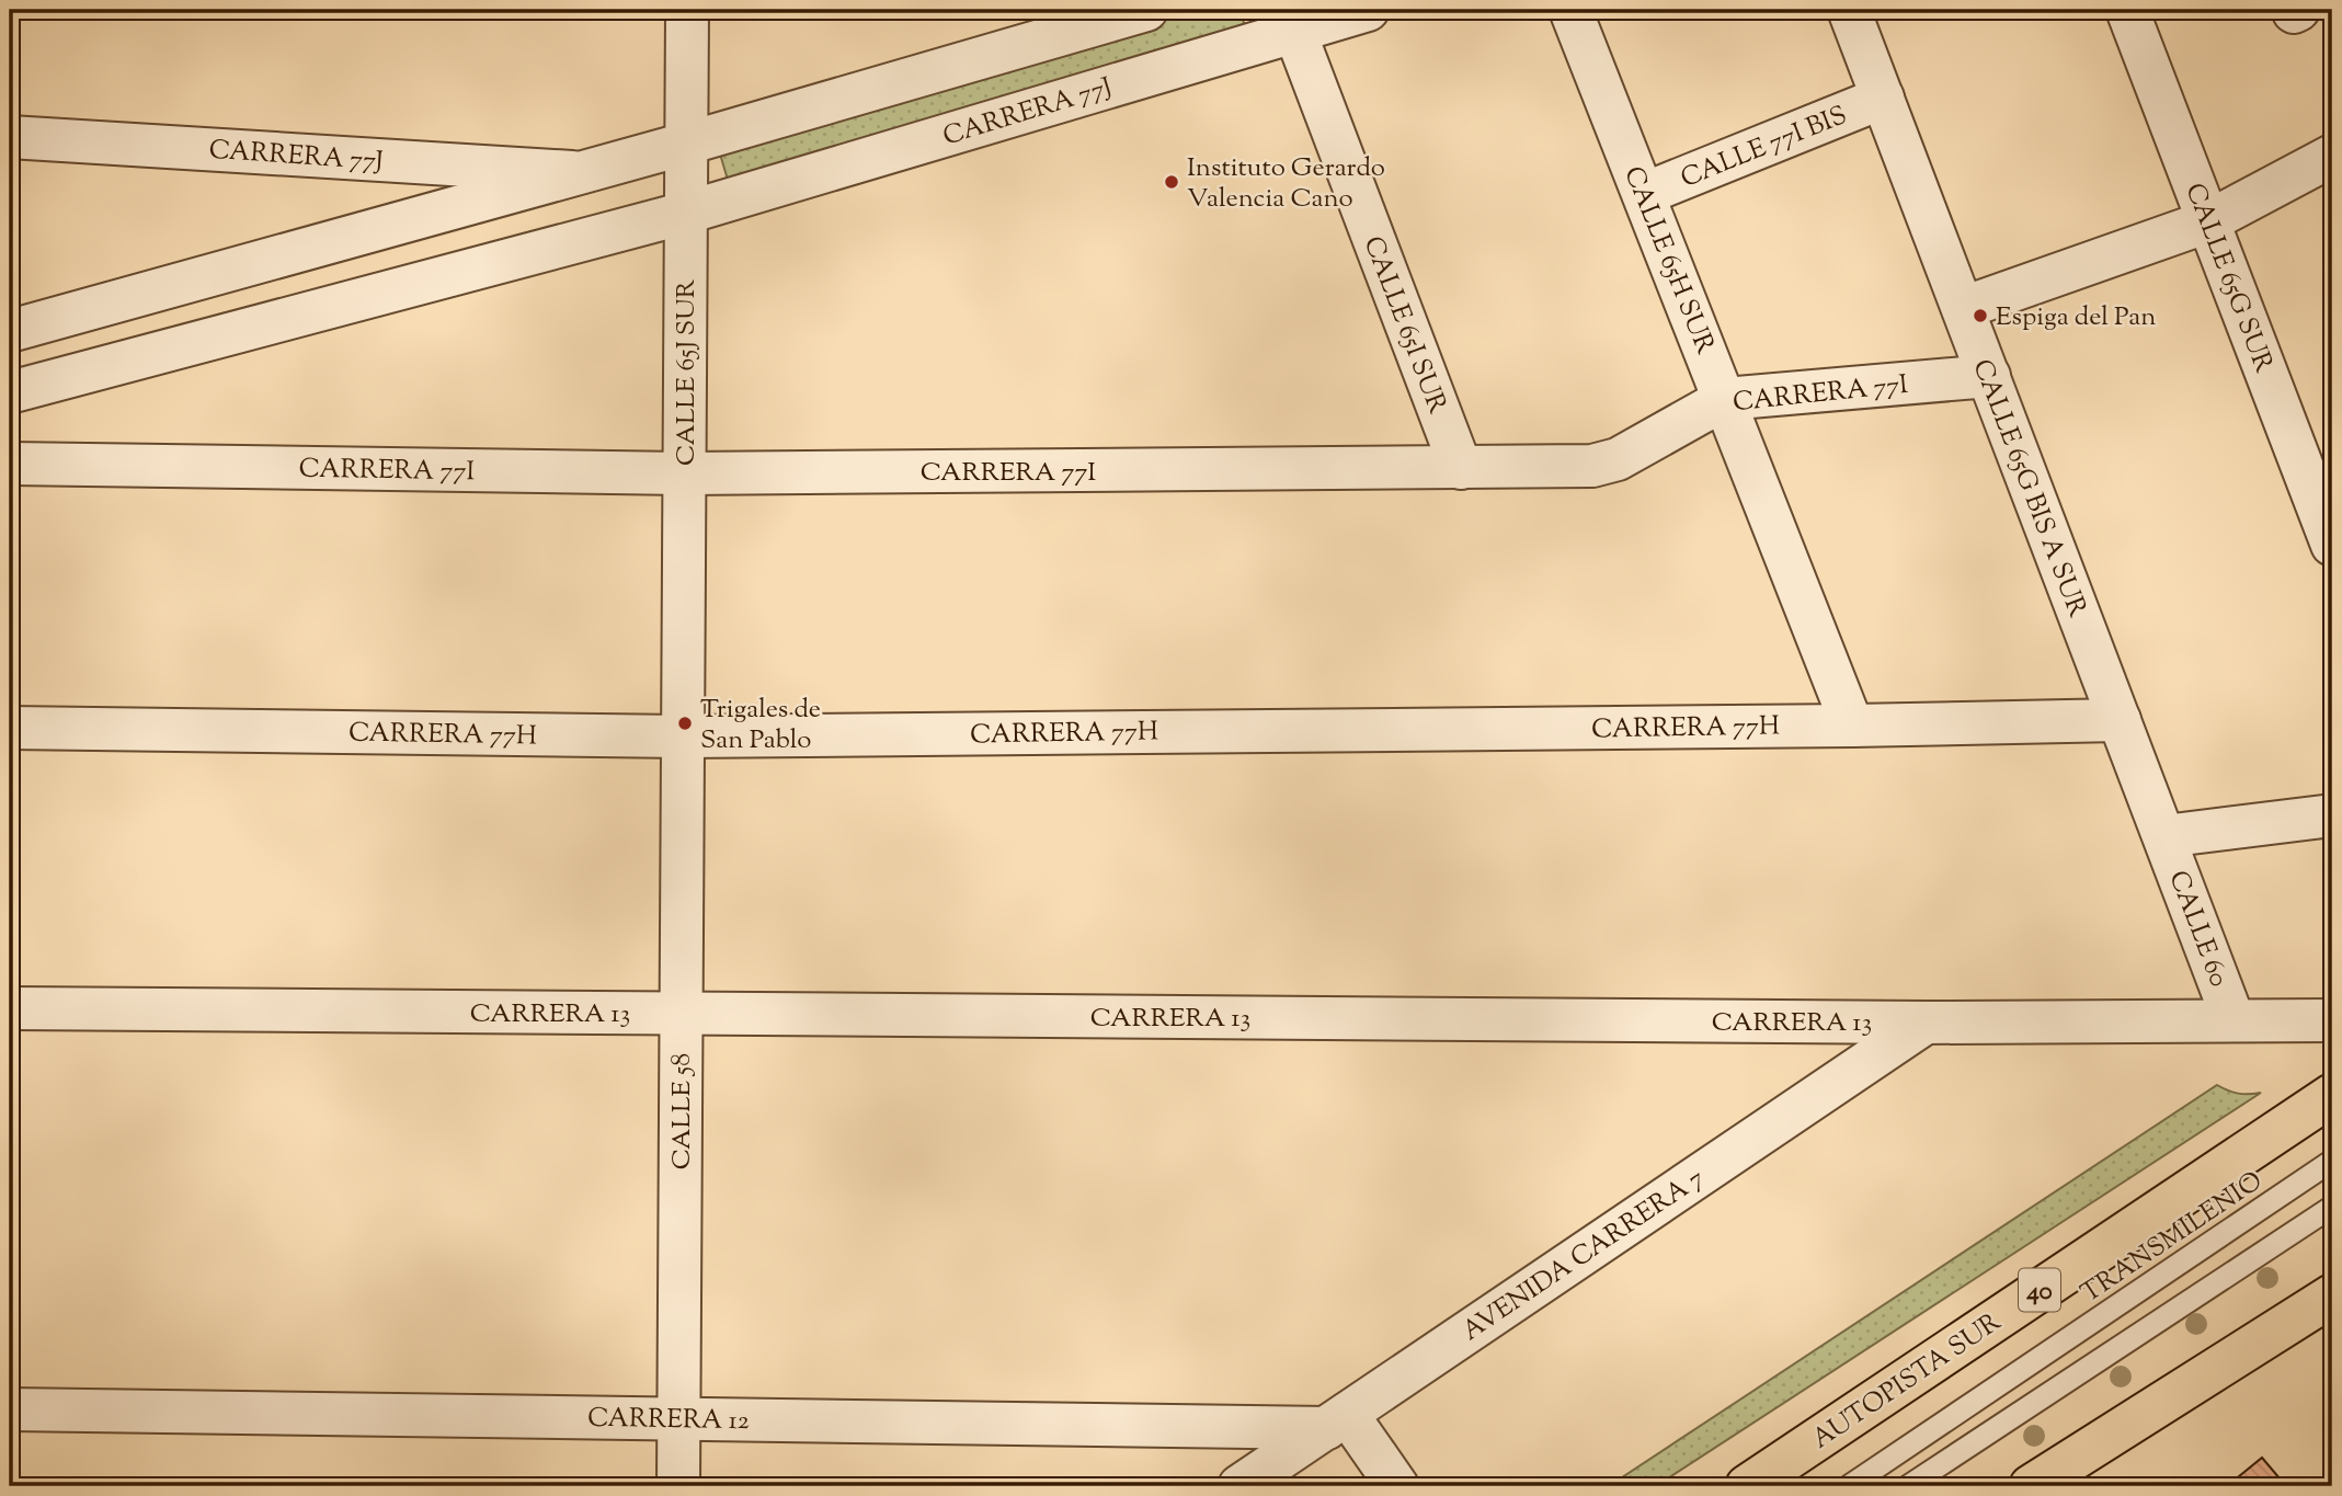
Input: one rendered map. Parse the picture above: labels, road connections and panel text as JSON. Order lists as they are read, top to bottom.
{
  "streets": {
    "highway": ["40", "AUTOPISTA SUR"],
    "street": [
      "CARRERA 77J",
      "CALLE 77I BIS",
      "CALLE 65H SUR",
      "CALLE 65G SUR",
      "CALLE 65I SUR",
      "CALLE 65J SUR",
      "CARRERA 77I",
      "CALLE 65G BIS A SUR",
      "CARRERA 77H",
      "CALLE 60",
      "CARRERA 13",
      "CALLE 58",
      "AVENIDA CARRERA 7",
      "CARRERA 12"
    ],
    "lane": ["TRANSMILENIO"]
  },
  "crossings": [
    ["CARRERA 77J", "CALLE 65I SUR"],
    ["CARRERA 77J", "CALLE 65J SUR"],
    ["CALLE 77I BIS", "CALLE 65H SUR"],
    ["CALLE 77I BIS", "CALLE 65G BIS A SUR"],
    ["CALLE 65H SUR", "CARRERA 77I"],
    ["CALLE 65H SUR", "CARRERA 77H"],
    ["CALLE 65I SUR", "CARRERA 77I"],
    ["CALLE 65J SUR", "CARRERA 77I"],
    ["CALLE 65J SUR", "CARRERA 77H"],
    ["CALLE 65J SUR", "CALLE 58"],
    ["CARRERA 77I", "CALLE 65G BIS A SUR"],
    ["CALLE 65G BIS A SUR", "CARRERA 77H"],
    ["CALLE 65G BIS A SUR", "CALLE 60"],
    ["CARRERA 77H", "CALLE 58"],
    ["CALLE 60", "CARRERA 13"],
    ["CARRERA 13", "CALLE 58"],
    ["CARRERA 13", "AVENIDA CARRERA 7"],
    ["CALLE 58", "CARRERA 12"],
    ["AVENIDA CARRERA 7", "CARRERA 12"]
  ],
  "places": ["Instituto Gerardo Valencia Cano", "Espiga del Pan", "Trigales de San Pablo"]
}
